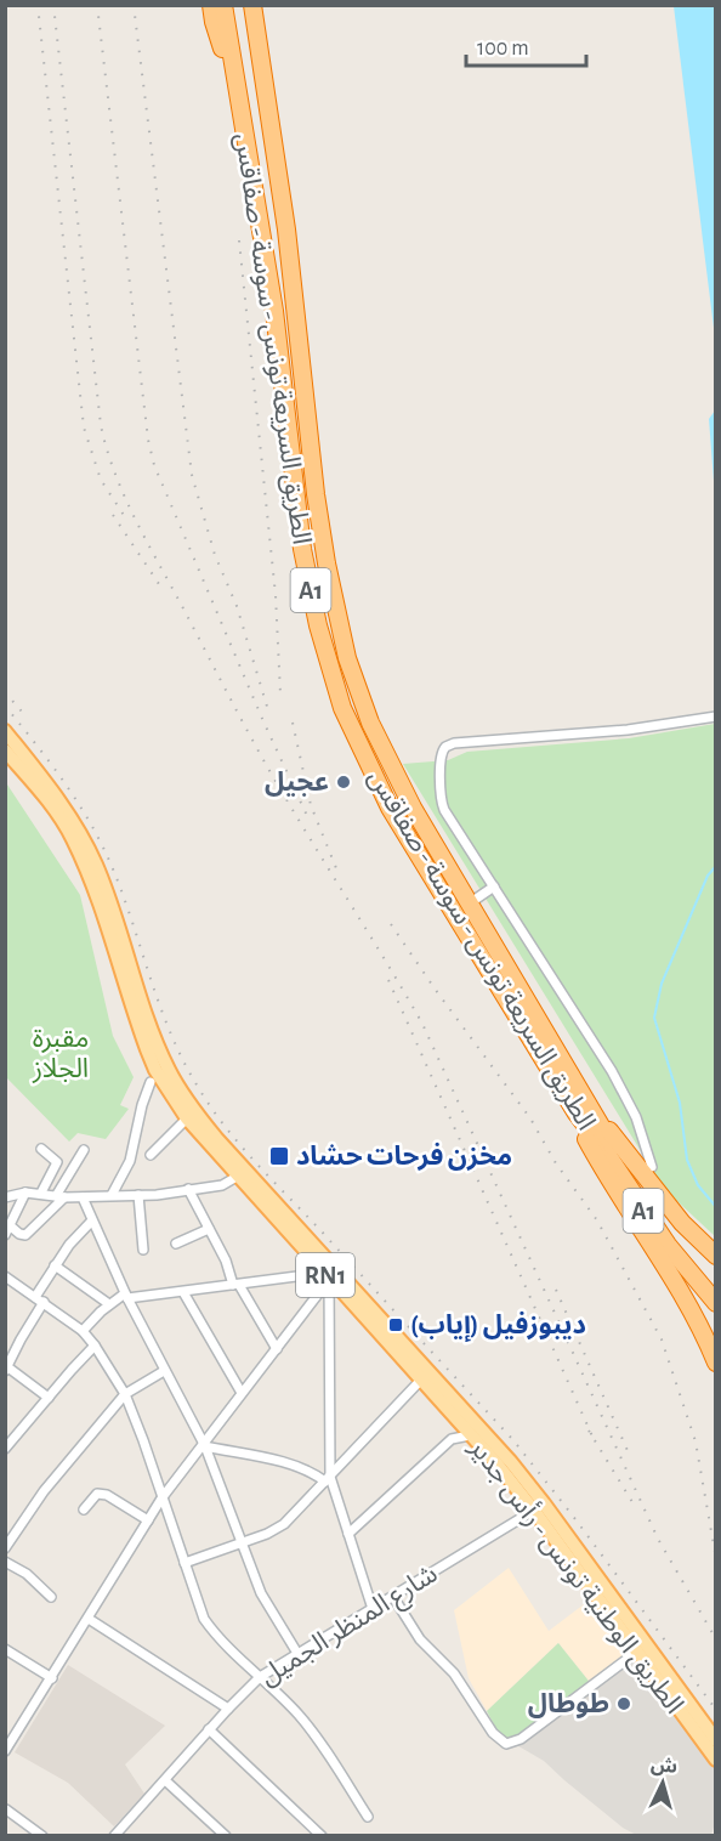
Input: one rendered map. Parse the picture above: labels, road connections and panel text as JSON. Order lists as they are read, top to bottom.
{
  "streets": {
    "highway": ["الطريق السريعة تونس - سوسة - صفاقس", "A1"],
    "main road": ["RN1", "الطريق الوطنية تونس - رأس جدير"],
    "street": ["شارع المنظر الجميل"]
  },
  "crossings": [
    ["الطريق الوطنية تونس - رأس جدير", "شارع المنظر الجميل"]
  ],
  "parks": ["مقبرة الجلاز"],
  "places": {
    "other": ["عجيل", "طوطال"],
    "transit": ["مخزن فرحات حشاد", "ديبوزفيل (إياب)"]
  },
  "scale_bar": "100 m",
  "north": "top"
}
